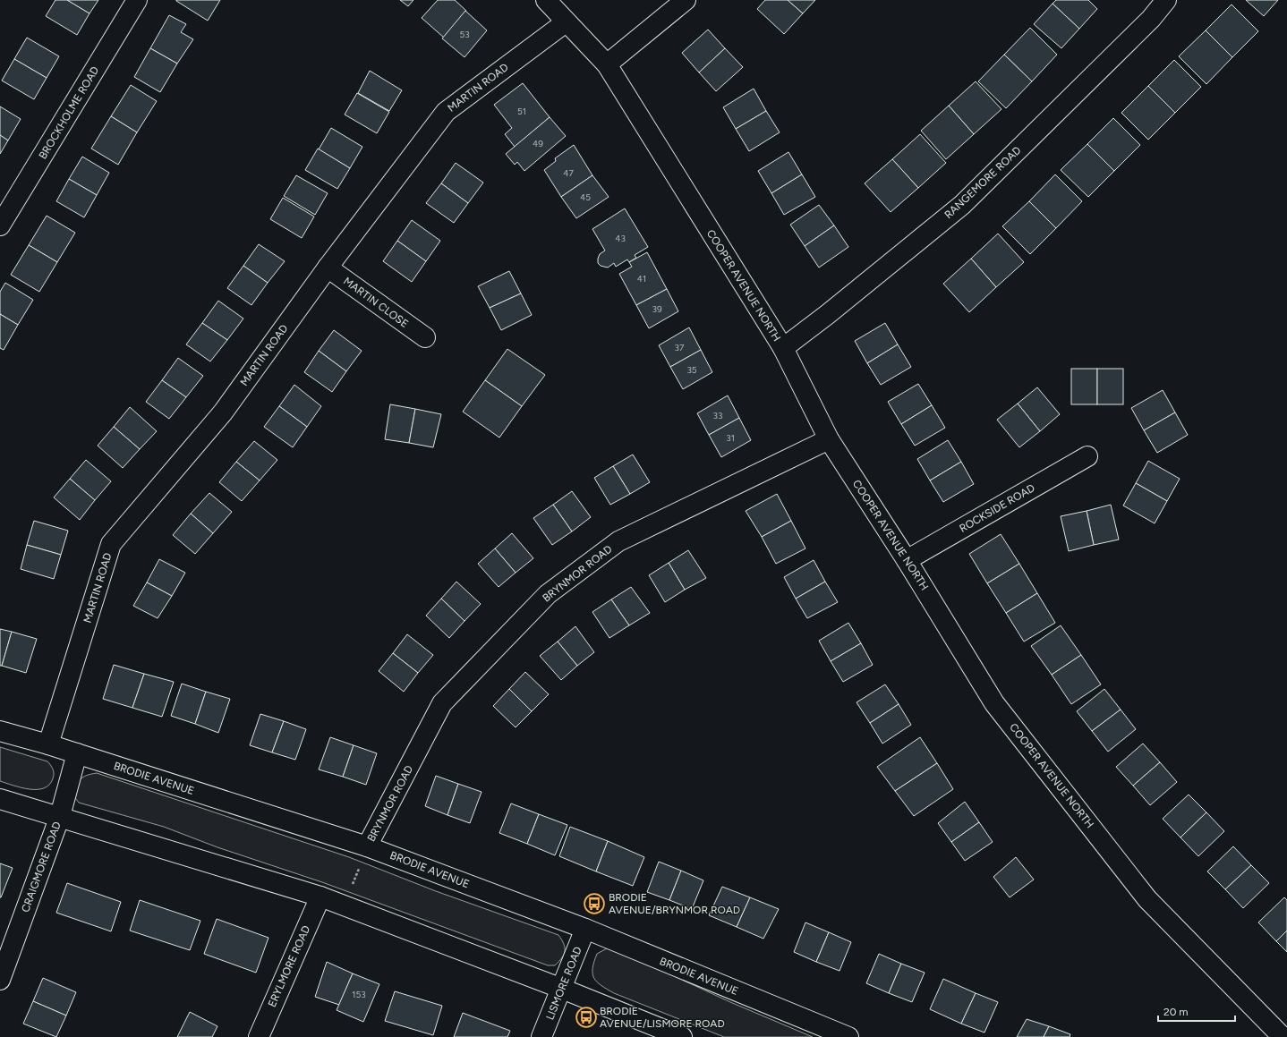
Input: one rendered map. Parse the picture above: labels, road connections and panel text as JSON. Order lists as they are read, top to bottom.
{
  "streets": {
    "street": [
      "MARTIN ROAD",
      "BROCKHOLME ROAD",
      "RANGEMORE ROAD",
      "COOPER AVENUE NORTH",
      "MARTIN CLOSE",
      "ROCKSIDE ROAD",
      "BRYNMOR ROAD",
      "BRODIE AVENUE",
      "CRAIGMORE ROAD",
      "ERYLMORE ROAD",
      "LISMORE ROAD"
    ]
  },
  "crossings": [
    ["MARTIN ROAD", "COOPER AVENUE NORTH"],
    ["MARTIN ROAD", "MARTIN CLOSE"],
    ["MARTIN ROAD", "BRODIE AVENUE"],
    ["RANGEMORE ROAD", "COOPER AVENUE NORTH"],
    ["COOPER AVENUE NORTH", "ROCKSIDE ROAD"],
    ["COOPER AVENUE NORTH", "BRYNMOR ROAD"],
    ["BRYNMOR ROAD", "BRODIE AVENUE"],
    ["BRODIE AVENUE", "CRAIGMORE ROAD"],
    ["BRODIE AVENUE", "LISMORE ROAD"]
  ],
  "places": {
    "bus stop": ["BRODIE AVENUE/BRYNMOR ROAD", "BRODIE AVENUE/LISMORE ROAD"]
  },
  "house_numbers": [
    "53",
    "51",
    "49",
    "47",
    "45",
    "43",
    "41",
    "39",
    "37",
    "35",
    "33",
    "31",
    "153"
  ],
  "scale_bar": "20 m"
}
